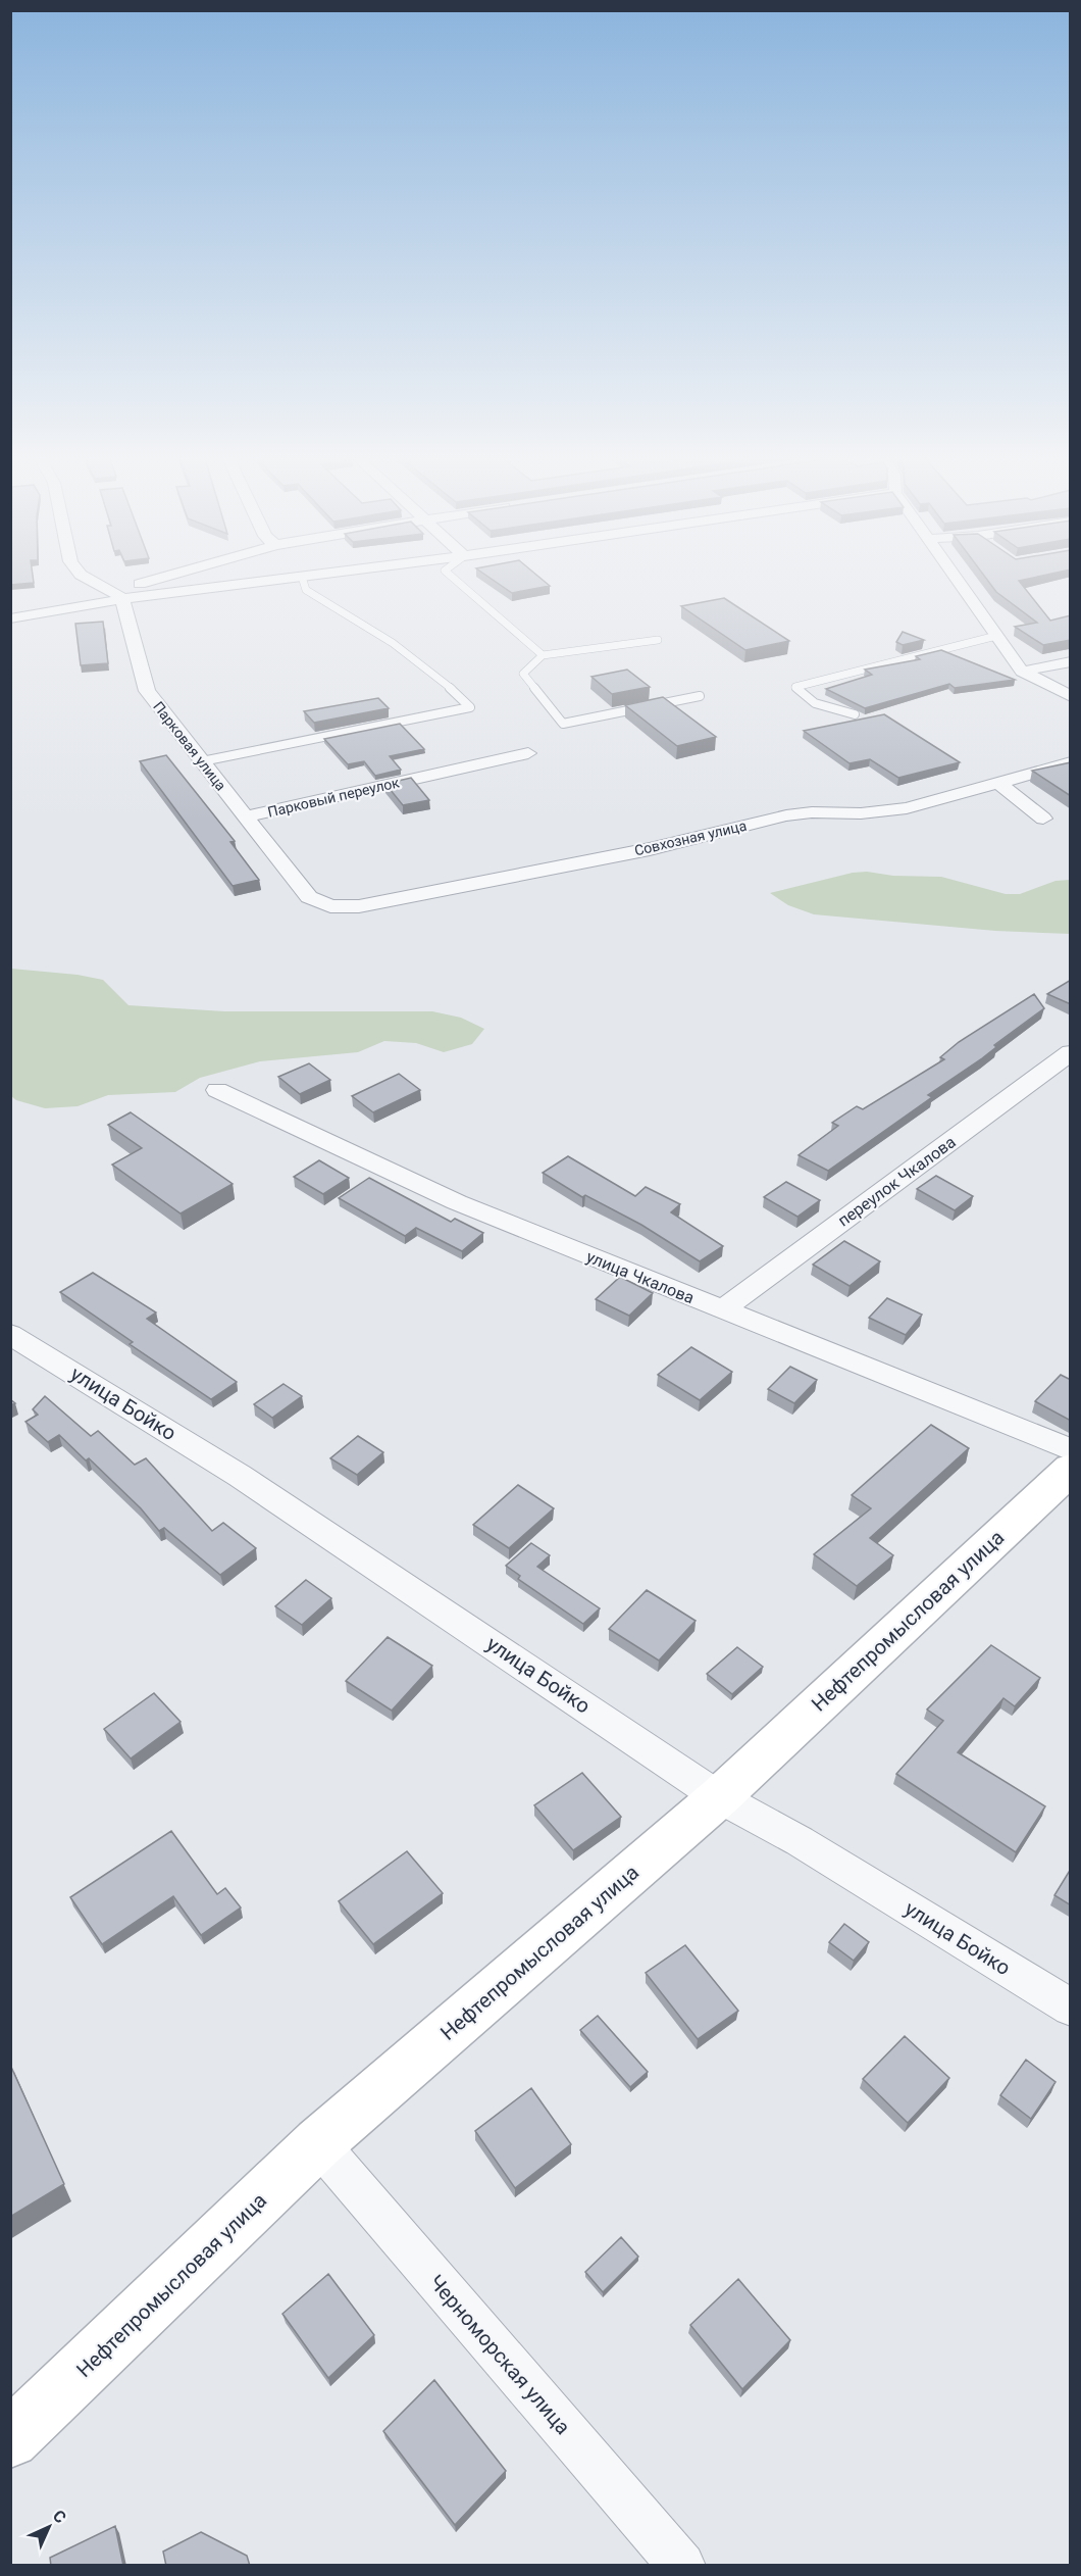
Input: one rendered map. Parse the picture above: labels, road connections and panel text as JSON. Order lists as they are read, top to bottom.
{
  "streets": {
    "main road": ["Нефтепромысловая улица"],
    "street": [
      "Парковая улица",
      "Парковый переулок",
      "Совхозная улица",
      "переулок Чкалова",
      "улица Чкалова",
      "улица Бойко",
      "Черноморская улица"
    ]
  },
  "crossings": [
    ["Парковая улица", "Парковый переулок"],
    ["Парковая улица", "Совхозная улица"],
    ["переулок Чкалова", "улица Чкалова"],
    ["улица Бойко", "Нефтепромысловая улица"],
    ["Нефтепромысловая улица", "Черноморская улица"]
  ],
  "north": "top right"
}
